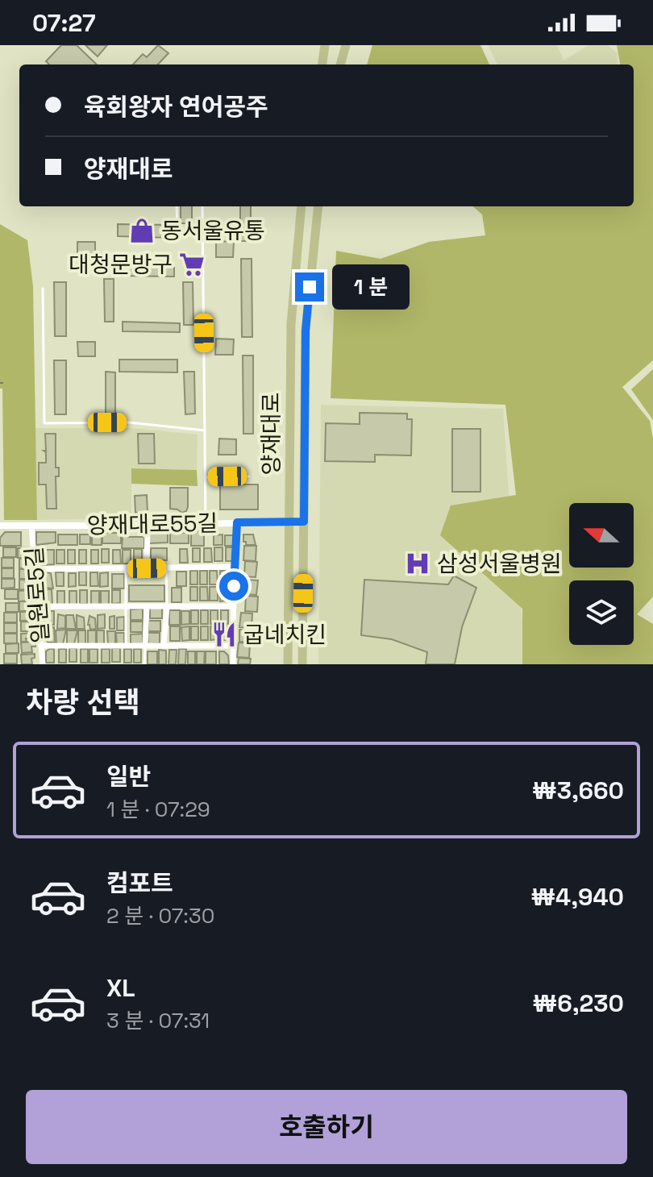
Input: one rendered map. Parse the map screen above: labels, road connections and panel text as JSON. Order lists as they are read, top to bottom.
{
  "streets": {
    "main road": ["양재대로"],
    "street": ["양재대로55길", "일원로5길"]
  },
  "crossings": [
    ["양재대로", "양재대로55길"],
    ["양재대로55길", "일원로5길"]
  ],
  "places": {
    "shop": ["동서울유통"],
    "supermarket": ["대청문방구"],
    "hospital": ["삼성서울병원"],
    "restaurant": ["굽네치킨"]
  },
  "north": "left",
  "page": {
    "status": "07:27",
    "banner": ["육회왕자 연어공주", "양재대로"],
    "bubble": "1 분",
    "heading": "차량 선택",
    "list": [
      {
        "name": "일반",
        "note": "1 분 · 07:29",
        "value": "₩3,660"
      },
      {
        "name": "컴포트",
        "note": "2 분 · 07:30",
        "value": "₩4,940"
      },
      {
        "name": "XL",
        "note": "3 분 · 07:31",
        "value": "₩6,230"
      }
    ],
    "buttons": "호출하기"
  }
}
